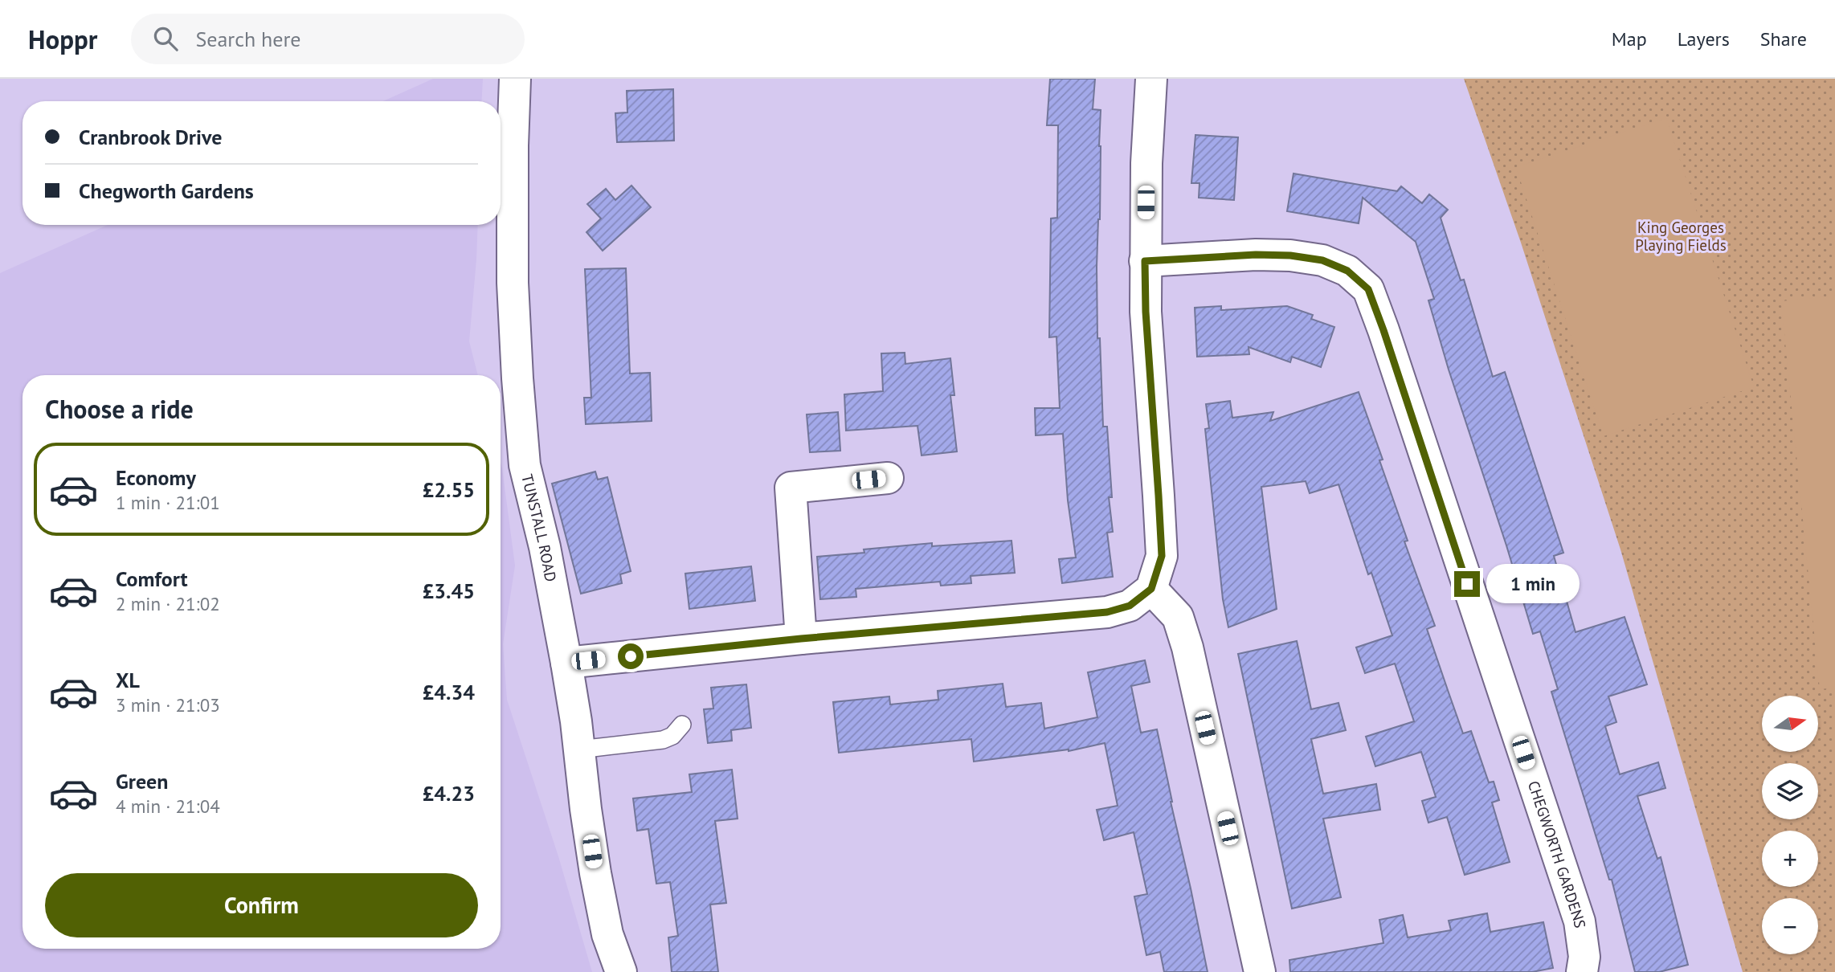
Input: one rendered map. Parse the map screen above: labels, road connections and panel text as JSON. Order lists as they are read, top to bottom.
{
  "streets": {
    "street": ["TUNSTALL ROAD", "CHEGWORTH GARDENS"]
  },
  "parks": ["King Georges Playing Fields"],
  "north": "right",
  "page": {
    "header": "Hoppr",
    "search": "Search here",
    "nav": ["Map", "Layers", "Share"],
    "banner": ["Cranbrook Drive", "Chegworth Gardens"],
    "heading": "Choose a ride",
    "list": [
      {
        "name": "Economy",
        "note": "1 min · 21:01",
        "value": "£2.55"
      },
      {
        "name": "Comfort",
        "note": "2 min · 21:02",
        "value": "£3.45"
      },
      {
        "name": "XL",
        "note": "3 min · 21:03",
        "value": "£4.34"
      },
      {
        "name": "Green",
        "note": "4 min · 21:04",
        "value": "£4.23"
      }
    ],
    "bubble": "1 min",
    "map_buttons": ["+", "−"],
    "buttons": "Confirm"
  }
}
